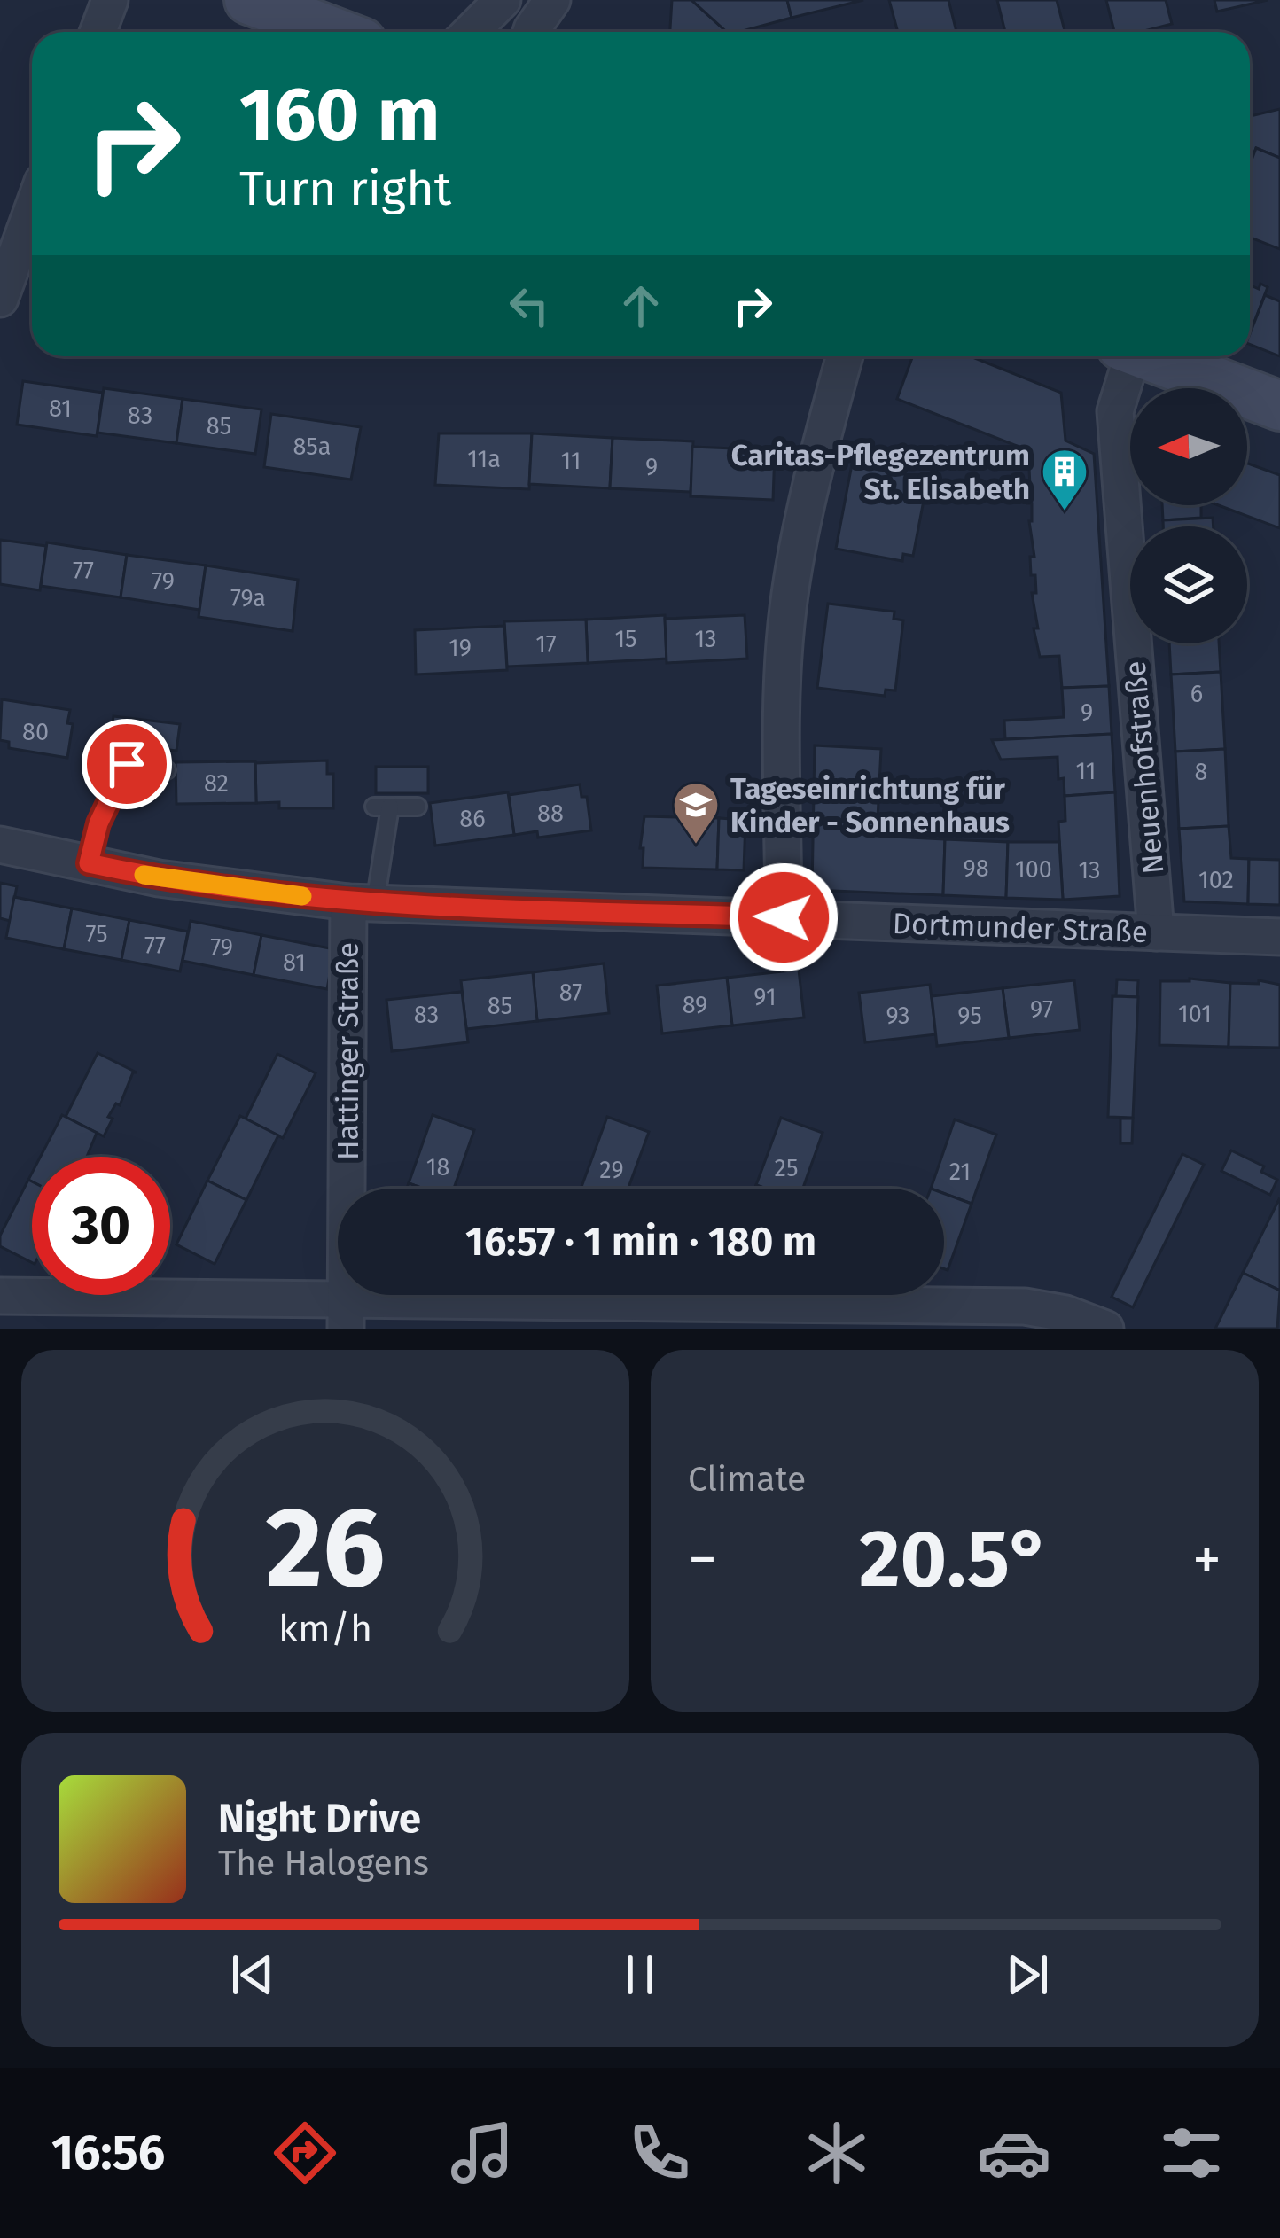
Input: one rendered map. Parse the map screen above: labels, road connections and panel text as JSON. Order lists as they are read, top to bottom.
{
  "streets": {
    "street": ["Neuenhofstraße", "Dortmunder Straße", "Hattinger Straße"]
  },
  "crossings": [
    ["Neuenhofstraße", "Dortmunder Straße"],
    ["Dortmunder Straße", "Hattinger Straße"]
  ],
  "places": {
    "building": ["Caritas-Pflegezentrum St. Elisabeth"],
    "school or university": ["Tageseinrichtung für Kinder - Sonnenhaus"]
  },
  "house_numbers": [
    "81",
    "83",
    "85",
    "85a",
    "11a",
    "11",
    "9",
    "77",
    "79",
    "79a",
    "15",
    "13",
    "17",
    "19",
    "6",
    "9",
    "80",
    "11",
    "8",
    "82",
    "88",
    "86",
    "98",
    "100",
    "13",
    "102",
    "75",
    "77",
    "79",
    "81",
    "87",
    "91",
    "89",
    "85",
    "97",
    "101",
    "83",
    "93",
    "95",
    "18",
    "25",
    "29",
    "21"
  ],
  "north": "left",
  "page": {
    "turn": ["160 m", "Turn right"],
    "limit": "30",
    "trip": "16:57 · 1 min · 180 m",
    "tile": "Climate",
    "heat": ["−", "20.5°", "+"],
    "song": ["Night Drive", "The Halogens"],
    "tabs": "16:56",
    "gauge": ["26", "km/h"]
  }
}
